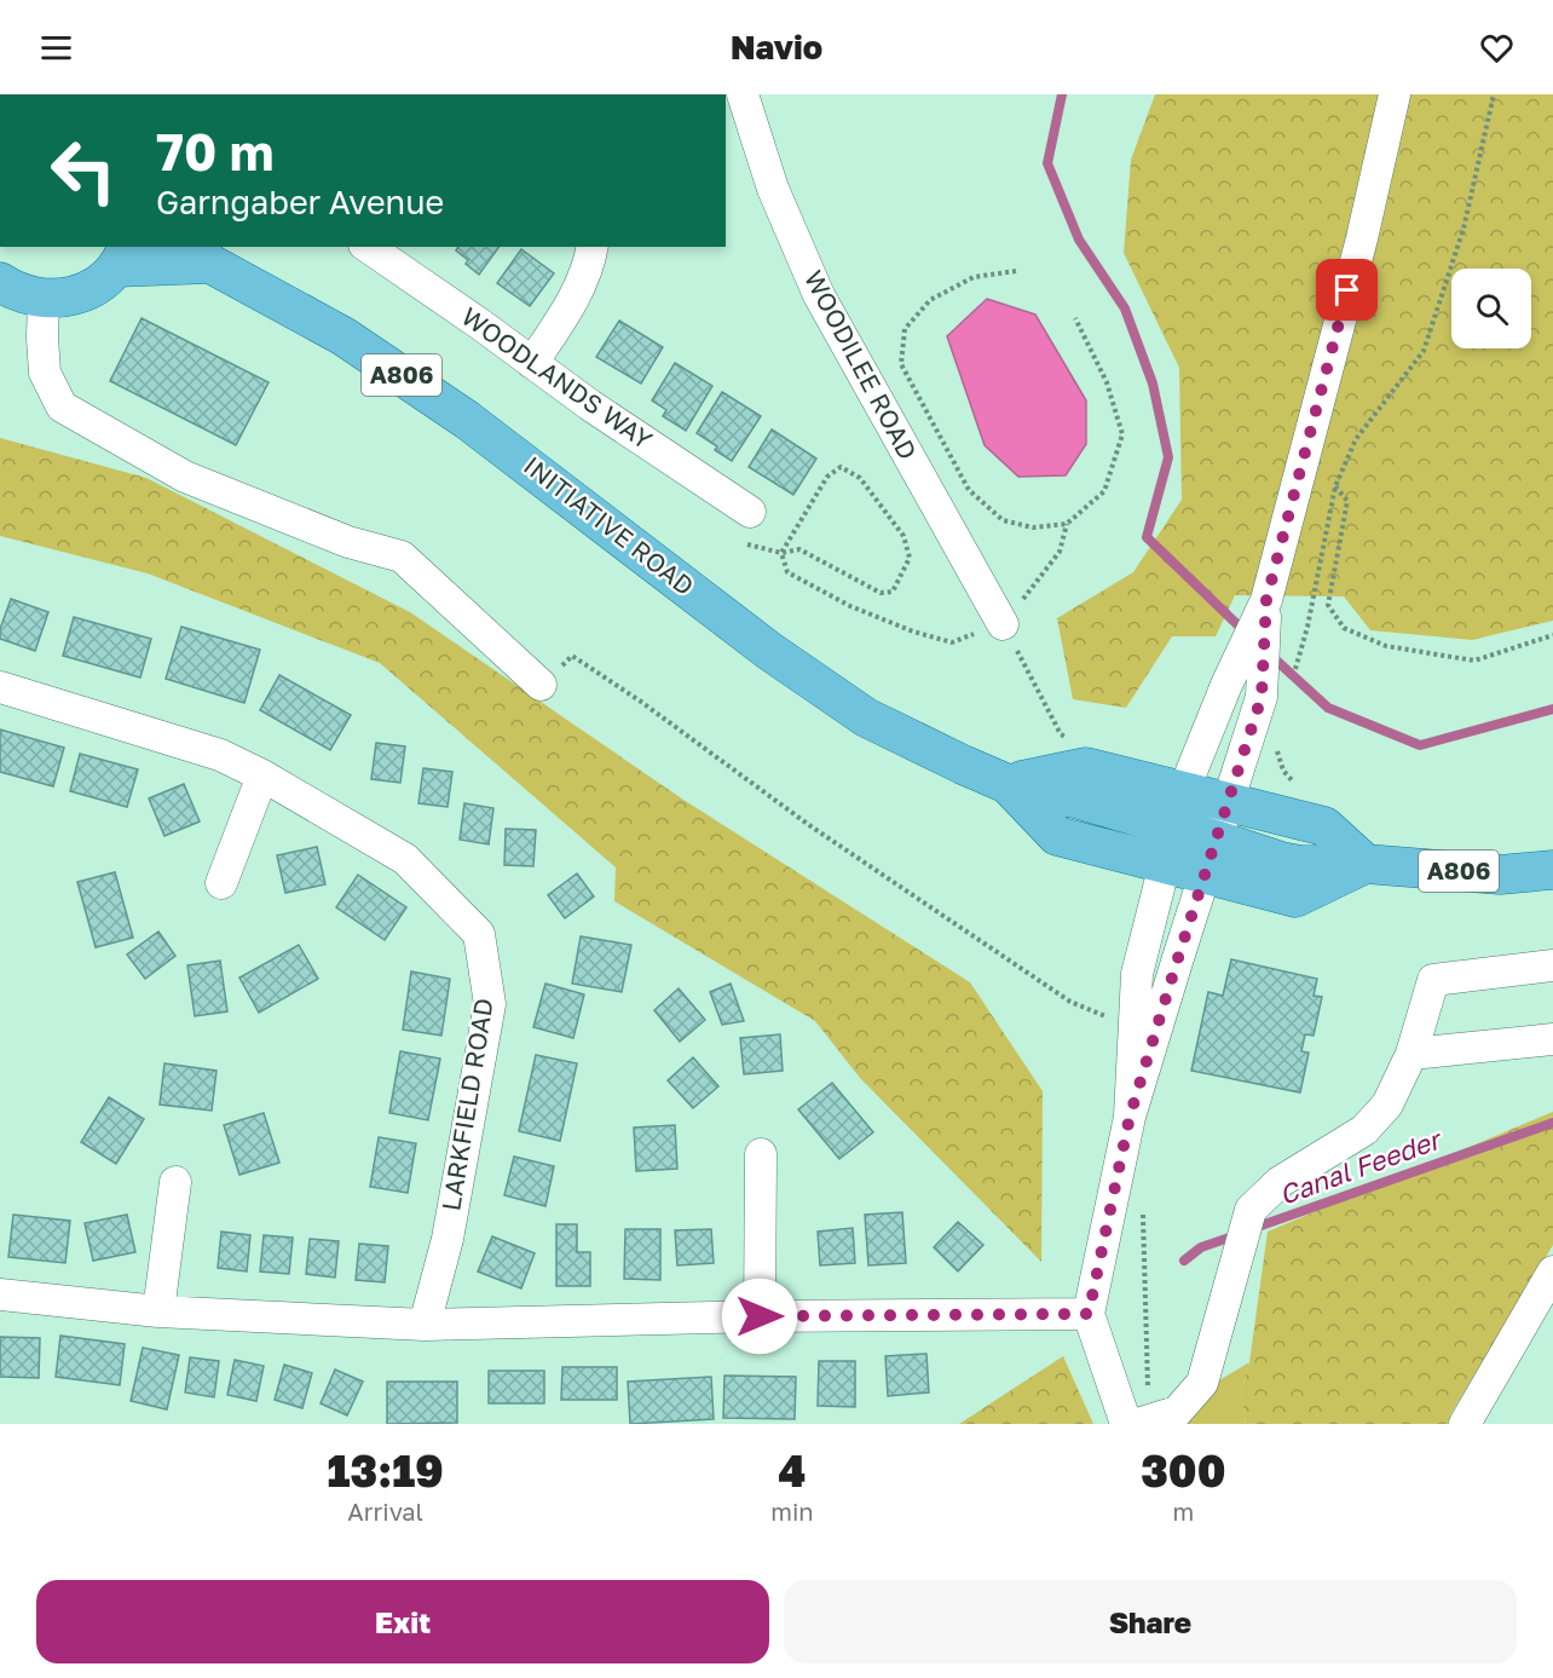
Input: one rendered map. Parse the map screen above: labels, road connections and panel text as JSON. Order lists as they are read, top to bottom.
{
  "streets": {
    "main road": ["A806", "INITIATIVE ROAD"],
    "street": ["WOODILEE ROAD", "WOODLANDS WAY", "LARKFIELD ROAD"]
  },
  "crossings": [
    ["A806", "INITIATIVE ROAD"]
  ],
  "water": ["Canal Feeder"],
  "page": {
    "header": "Navio",
    "turn": ["70 m", "Garngaber Avenue"],
    "eta": [
      "13:19",
      "Arrival",
      "4",
      "min",
      "300",
      "m"
    ],
    "buttons": ["Exit", "Share"]
  }
}
